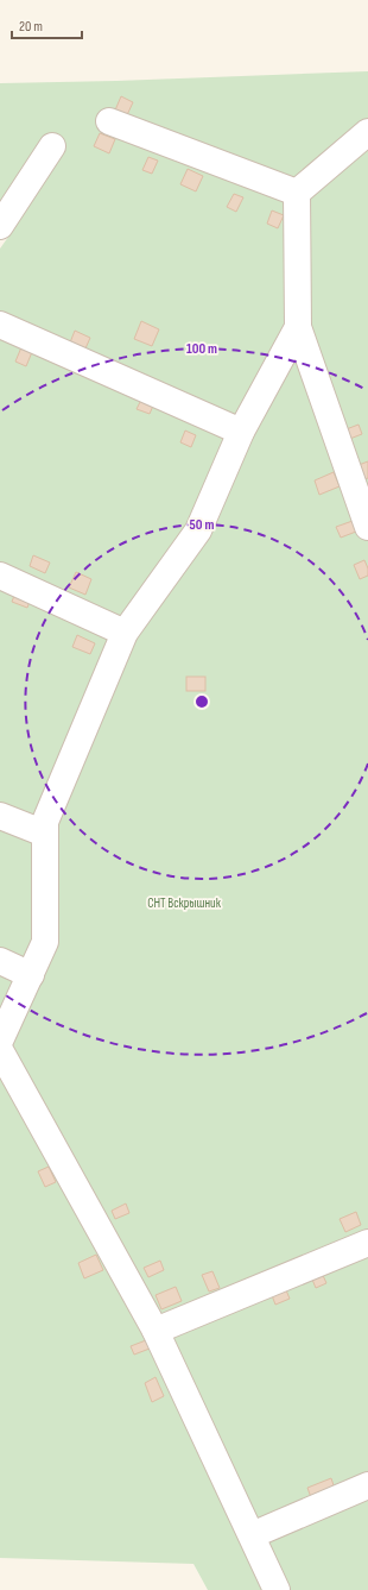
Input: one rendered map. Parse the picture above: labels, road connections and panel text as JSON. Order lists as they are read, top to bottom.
{
  "parks": ["СНТ Вскрышник"],
  "scale_bar": "20 m",
  "rings": ["100 m", "50 m"]
}
